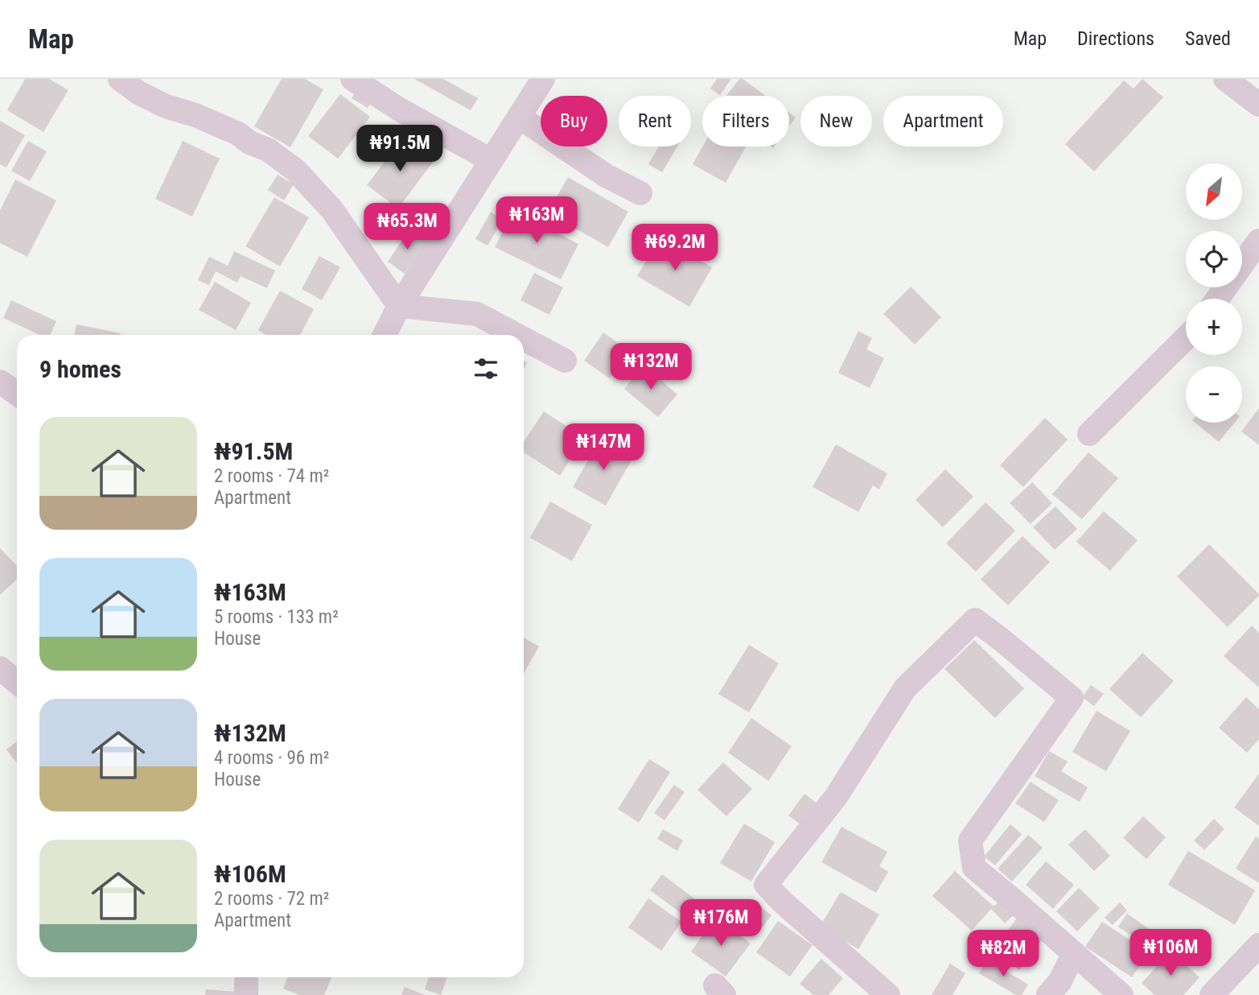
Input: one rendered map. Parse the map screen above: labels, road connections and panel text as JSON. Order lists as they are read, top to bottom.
{
  "north": "bottom left",
  "page": {
    "header": "Map",
    "nav": ["Map", "Directions", "Saved"],
    "chip": [
      "Buy",
      "Rent",
      "Filters",
      "New",
      "Apartment"
    ],
    "price": [
      "₦91.5M",
      "₦163M",
      "₦65.3M",
      "₦69.2M",
      "₦132M",
      "₦147M",
      "₦176M",
      "₦106M",
      "₦82M"
    ],
    "map_buttons": ["+", "−"],
    "heading": "9 homes",
    "list": [
      {
        "name": "₦91.5M",
        "note": "2 rooms · 74 m² · Apartment"
      },
      {
        "name": "₦163M",
        "note": "5 rooms · 133 m² · House"
      },
      {
        "name": "₦132M",
        "note": "4 rooms · 96 m² · House"
      },
      {
        "name": "₦106M",
        "note": "2 rooms · 72 m² · Apartment"
      }
    ]
  }
}
